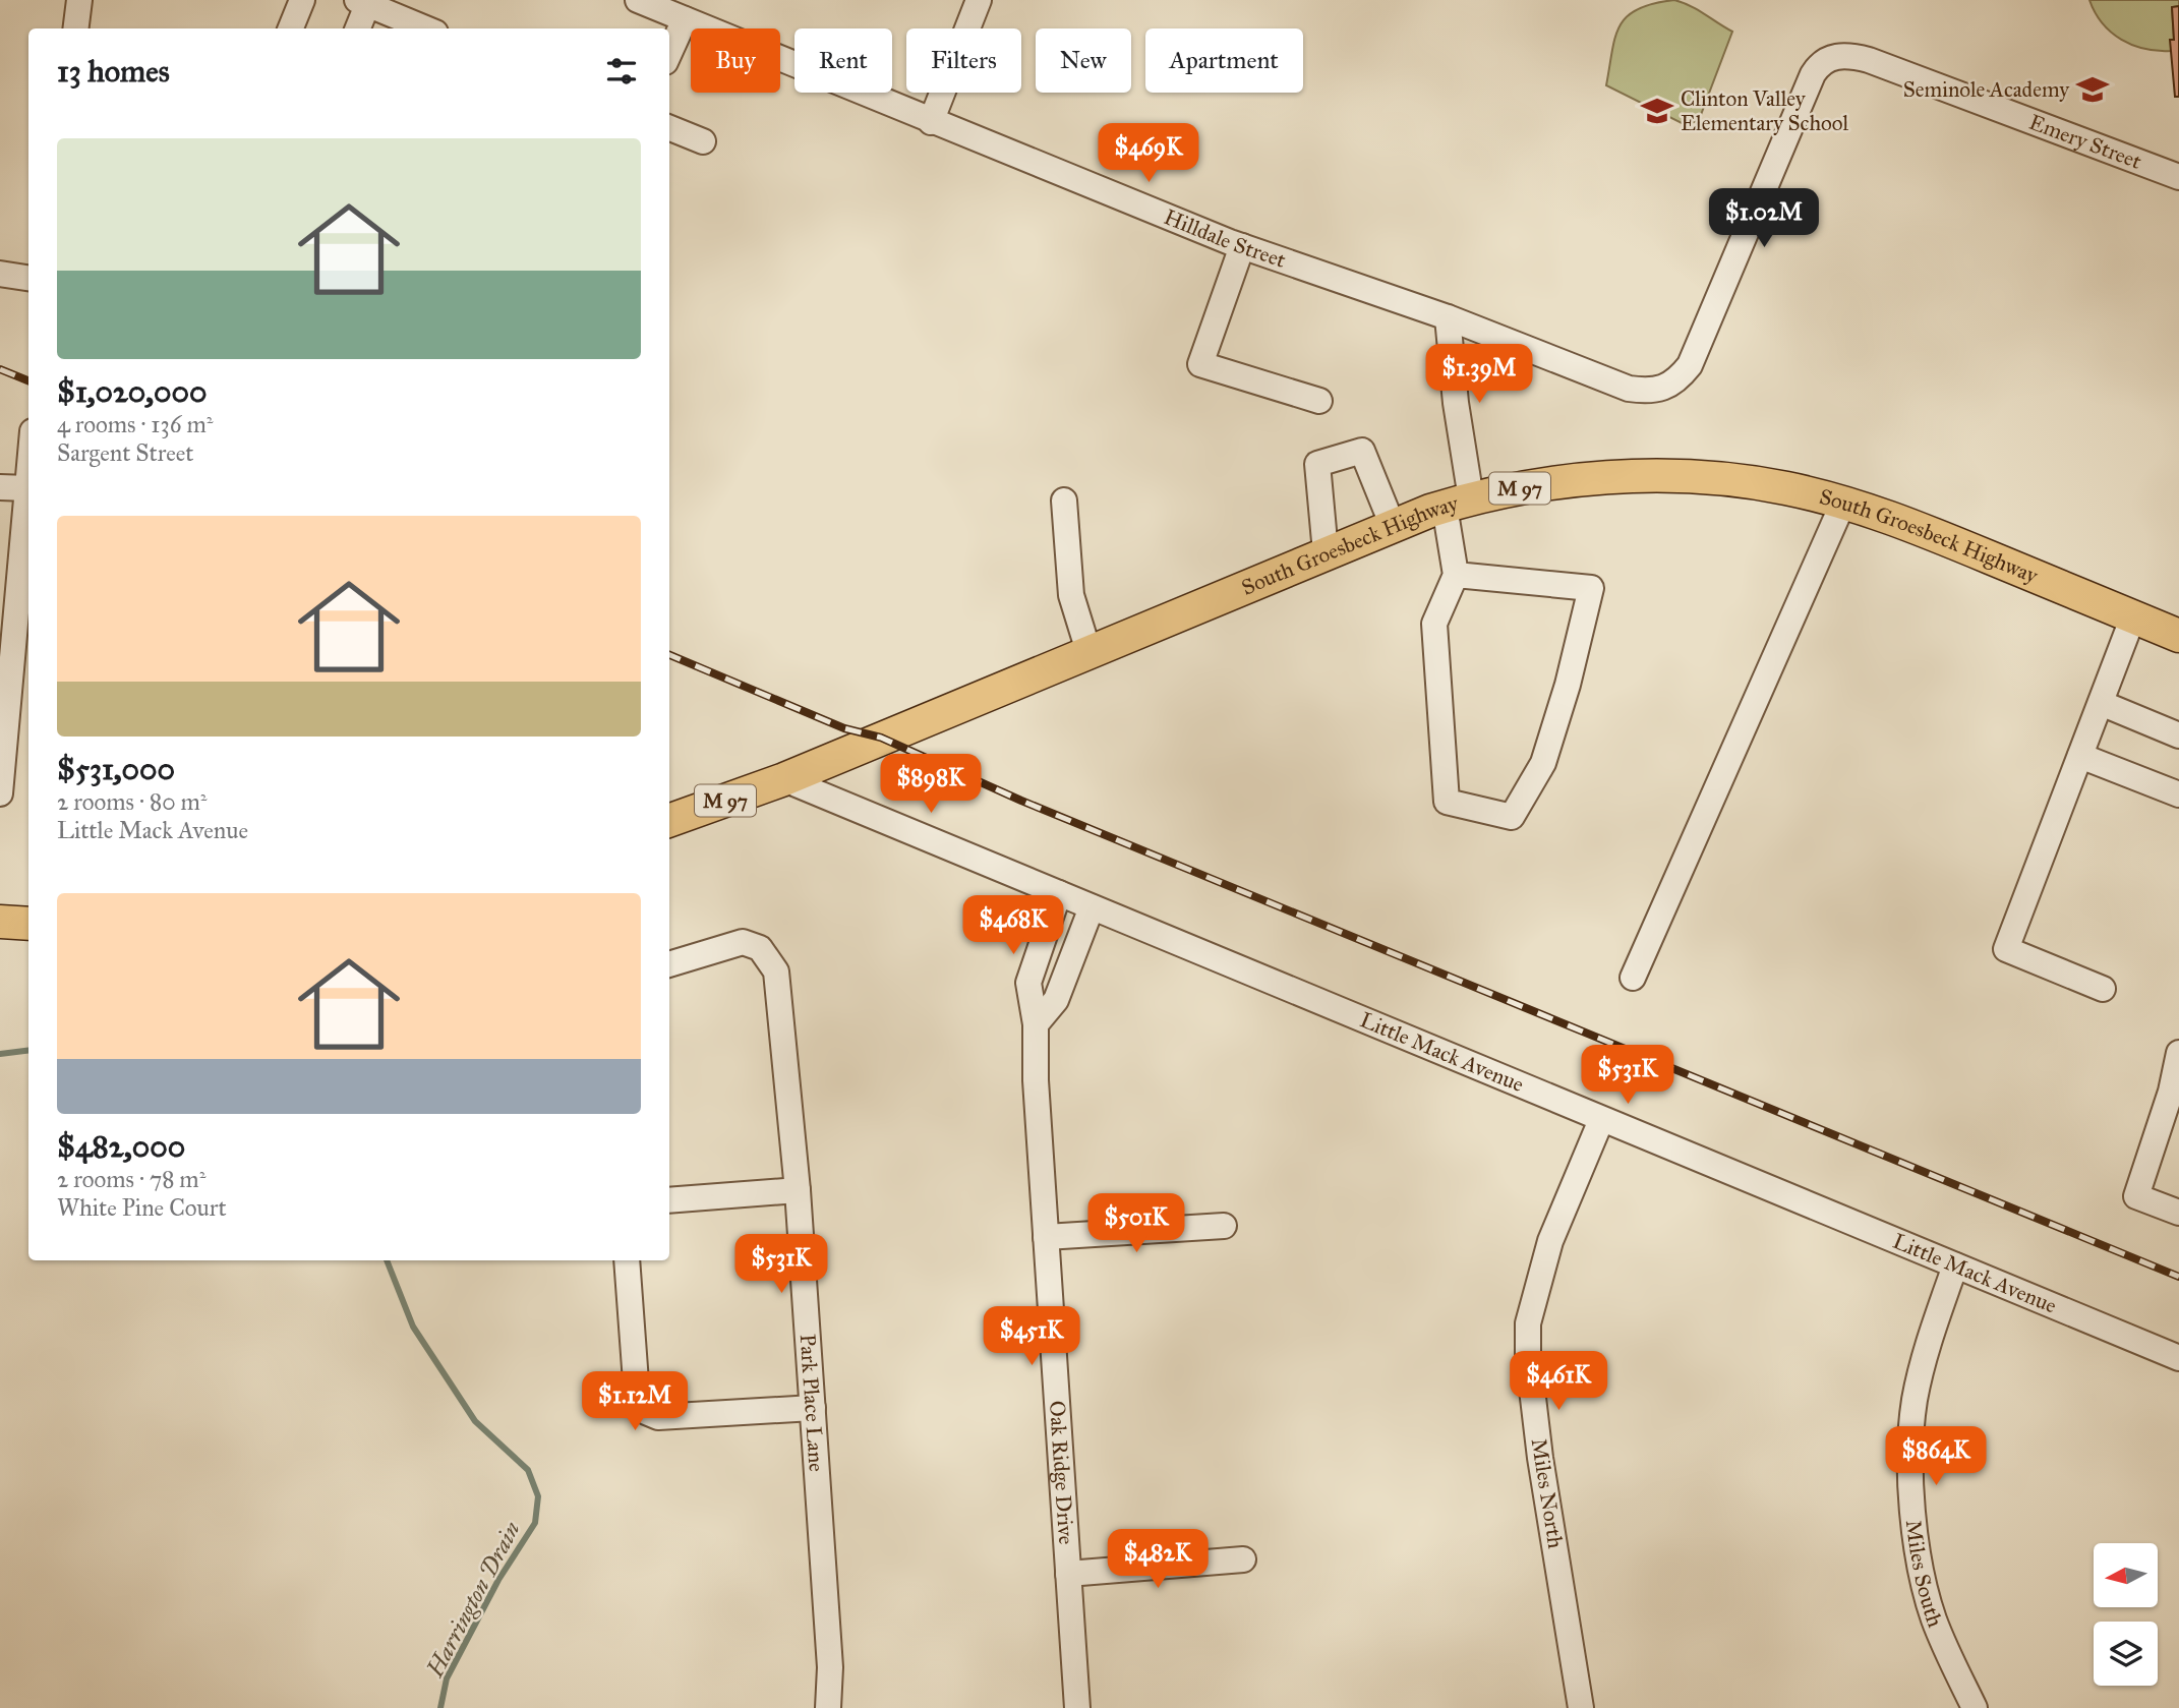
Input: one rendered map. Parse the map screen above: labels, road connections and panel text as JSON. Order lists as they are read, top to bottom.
{
  "streets": {
    "main road": ["M 97", "South Groesbeck Highway"],
    "street": [
      "Emery Street",
      "Hilldale Street",
      "Little Mack Avenue",
      "Park Place Lane",
      "Oak Ridge Drive",
      "Miles North",
      "Miles South"
    ]
  },
  "crossings": [
    ["Emery Street", "Hilldale Street"],
    ["South Groesbeck Highway", "Little Mack Avenue"],
    ["Little Mack Avenue", "Oak Ridge Drive"],
    ["Little Mack Avenue", "Miles North"],
    ["Little Mack Avenue", "Miles South"]
  ],
  "water": ["Harrington Drain"],
  "places": {
    "school or university": ["Seminole Academy", "Clinton Valley Elementary School"]
  },
  "north": "left",
  "page": {
    "chip": [
      "Buy",
      "Rent",
      "Filters",
      "New",
      "Apartment"
    ],
    "heading": "13 homes",
    "list": [
      {
        "name": "$1,020,000",
        "note": "4 rooms · 136 m² · Sargent Street"
      },
      {
        "name": "$531,000",
        "note": "2 rooms · 80 m² · Little Mack Avenue"
      },
      {
        "name": "$482,000",
        "note": "2 rooms · 78 m² · White Pine Court"
      }
    ],
    "price": [
      "$469K",
      "$1.02M",
      "$1.39M",
      "$898K",
      "$468K",
      "$531K",
      "$501K",
      "$531K",
      "$451K",
      "$461K",
      "$1.12M",
      "$864K",
      "$482K"
    ]
  }
}
